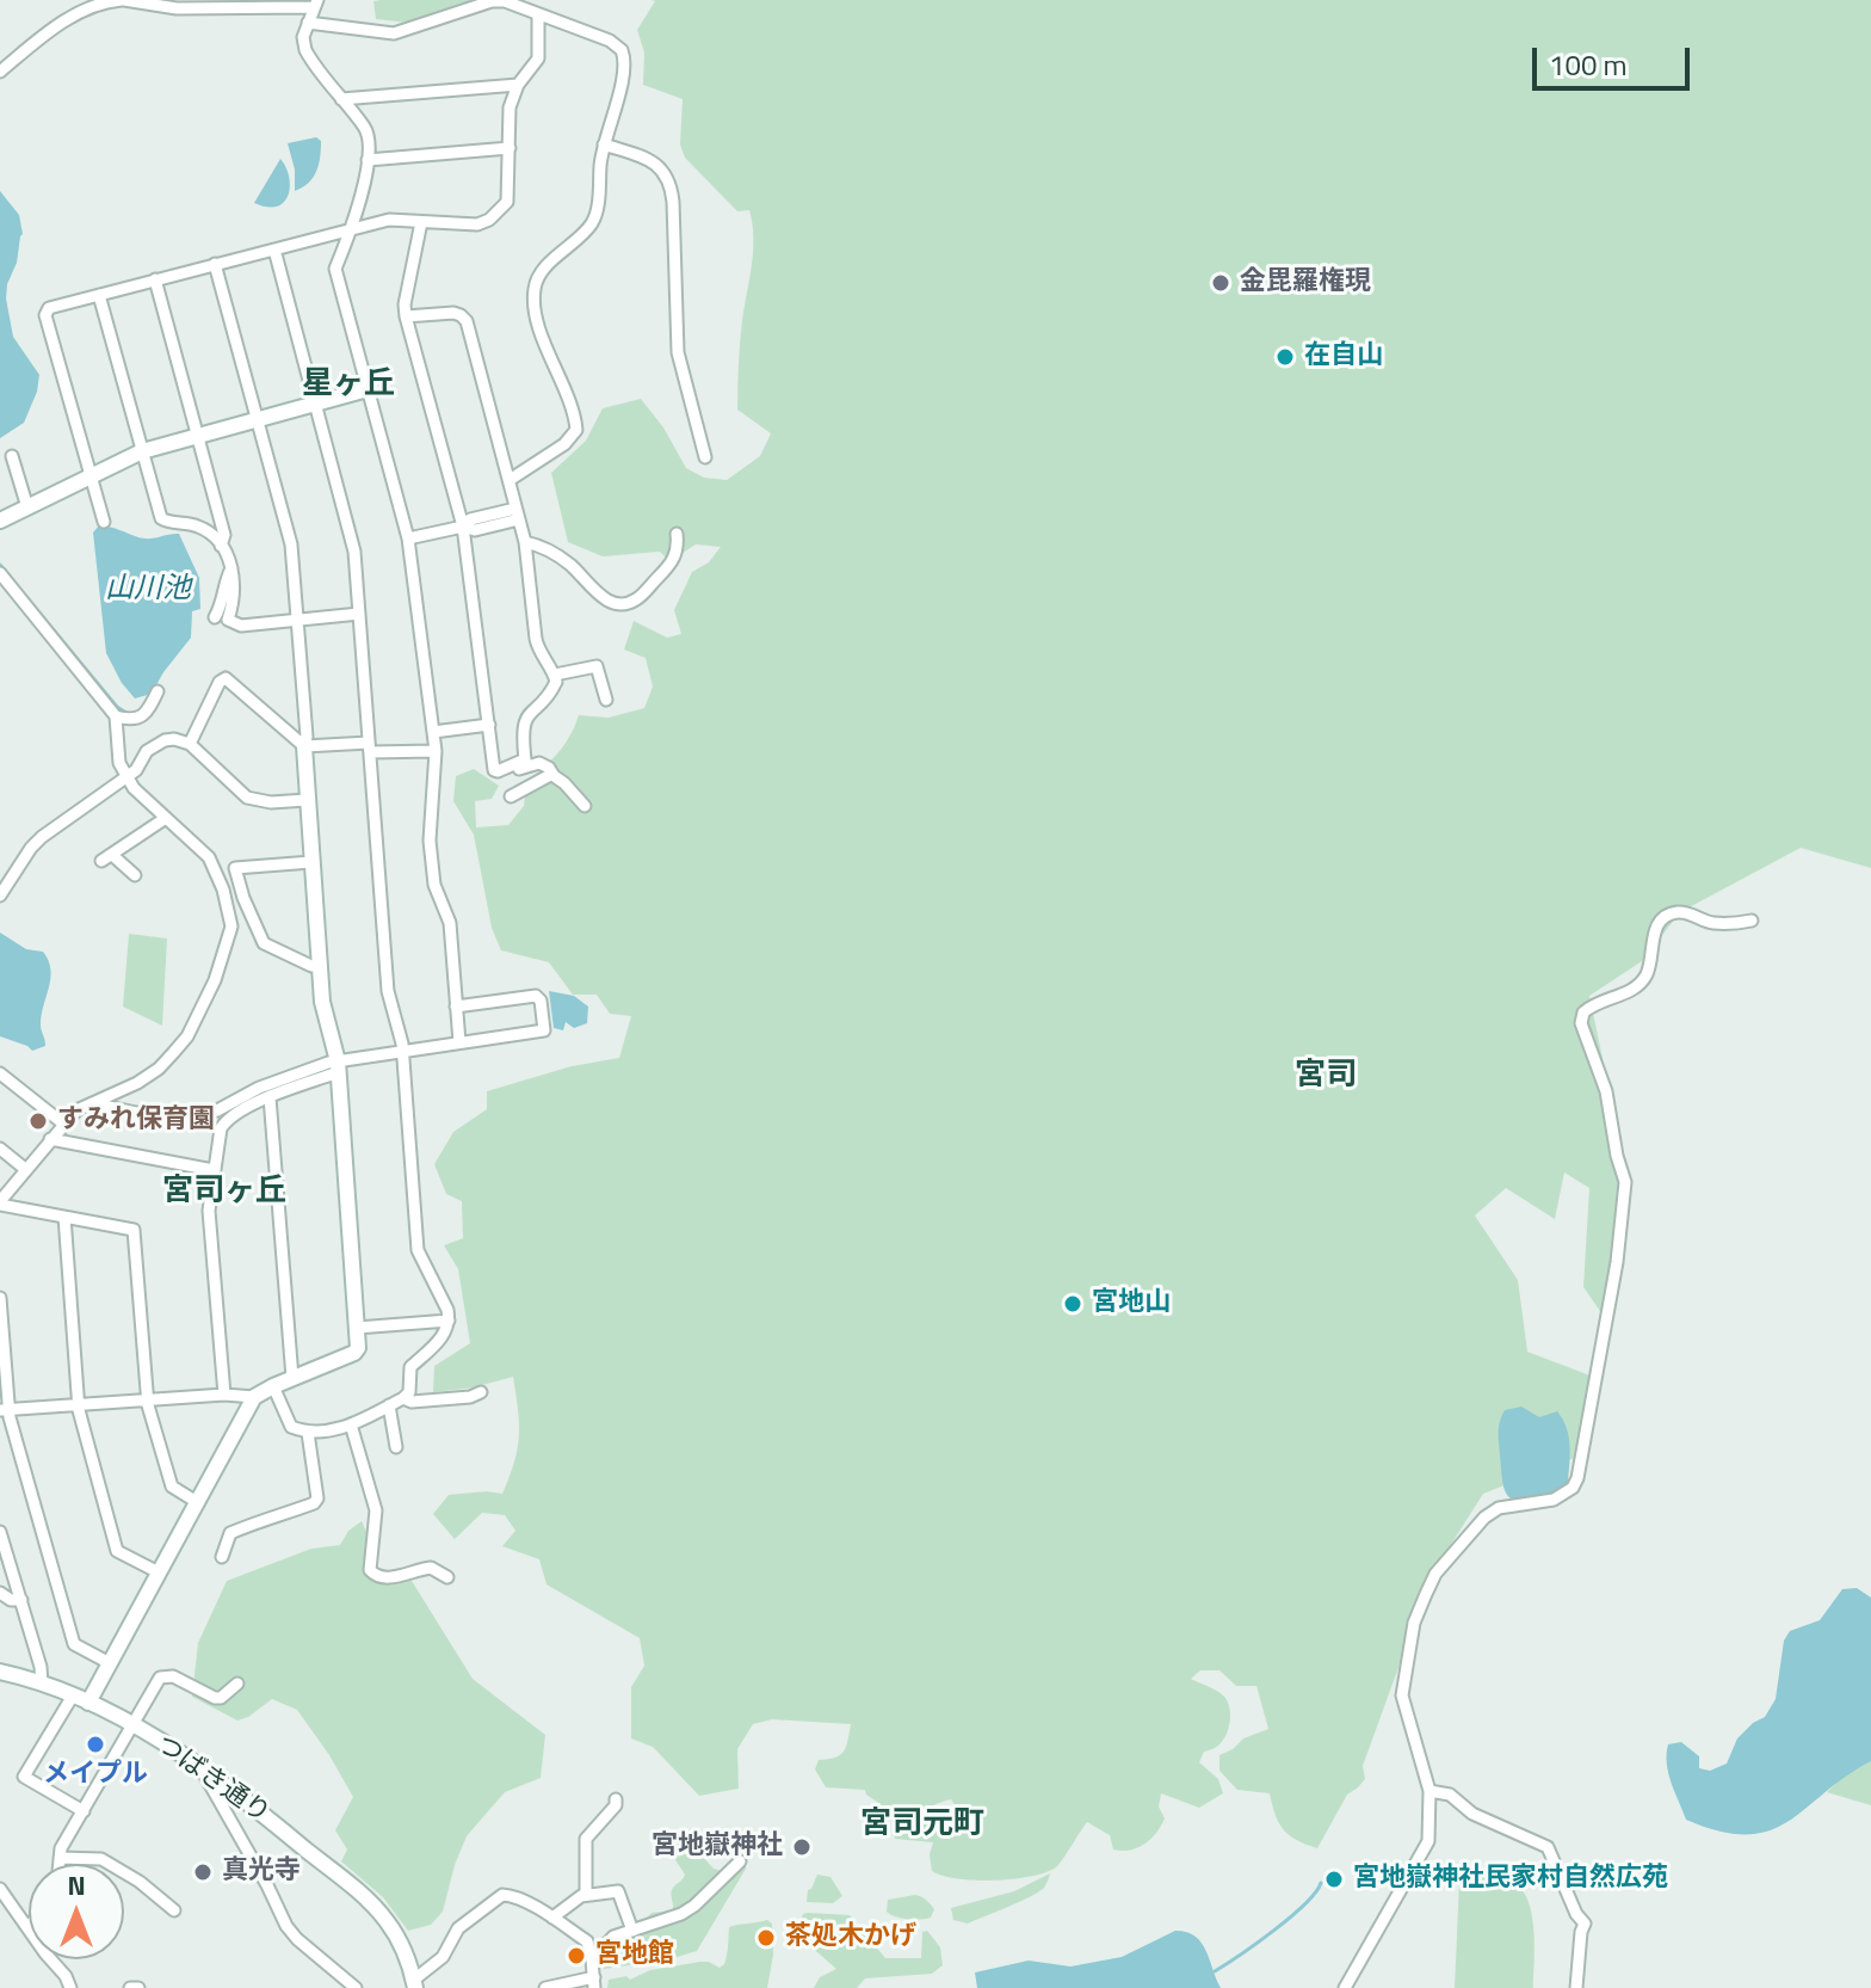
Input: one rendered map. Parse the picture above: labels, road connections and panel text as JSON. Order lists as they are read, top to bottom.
{
  "streets": {
    "street": ["つばき通り"]
  },
  "districts": [
    "星ヶ丘",
    "宮司",
    "宮司ヶ丘",
    "宮司元町"
  ],
  "water": ["山川池"],
  "places": [
    "金毘羅権現",
    "在自山",
    "すみれ保育園",
    "宮地山",
    "メイプル",
    "宮地嶽神社",
    "真光寺",
    "宮地嶽神社民家村自然広苑",
    "茶処木かげ",
    "宮地館"
  ],
  "scale_bar": "100 m",
  "north": "top"
}
